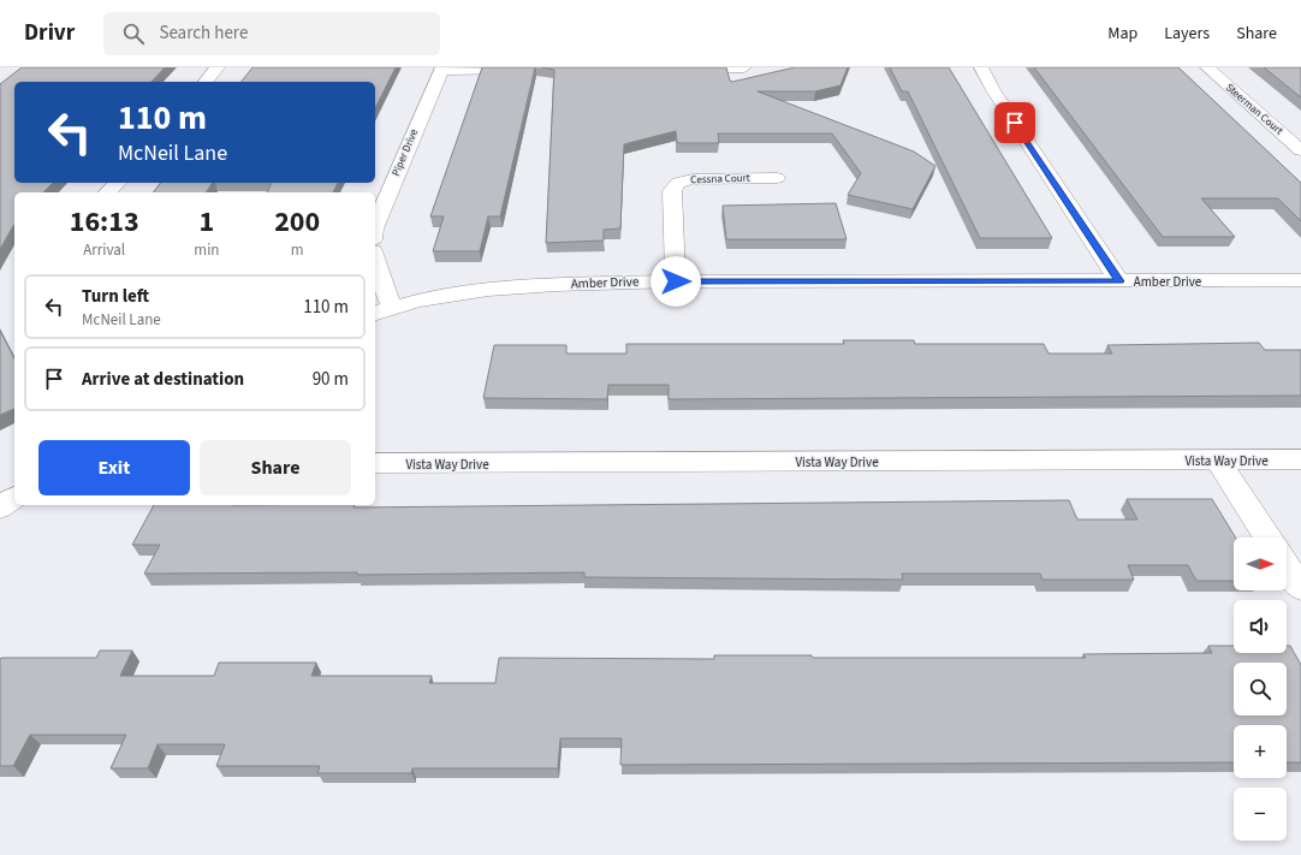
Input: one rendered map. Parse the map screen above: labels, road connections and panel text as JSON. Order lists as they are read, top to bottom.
{
  "streets": {
    "street": [
      "Steerman Court",
      "Piper Drive",
      "Cessna Court",
      "Amber Drive",
      "Vista Way Drive"
    ]
  },
  "crossings": [
    ["Cessna Court", "Amber Drive"]
  ],
  "north": "right",
  "page": {
    "header": "Drivr",
    "search": "Search here",
    "nav": ["Map", "Layers", "Share"],
    "turn": ["110 m", "McNeil Lane"],
    "eta": [
      "16:13",
      "Arrival",
      "1",
      "min",
      "200",
      "m"
    ],
    "list": [
      {
        "name": "Turn left",
        "note": "McNeil Lane",
        "value": "110 m"
      },
      {
        "name": "Arrive at destination",
        "value": "90 m"
      }
    ],
    "buttons": ["Exit", "Share"],
    "map_buttons": ["+", "−"]
  }
}
